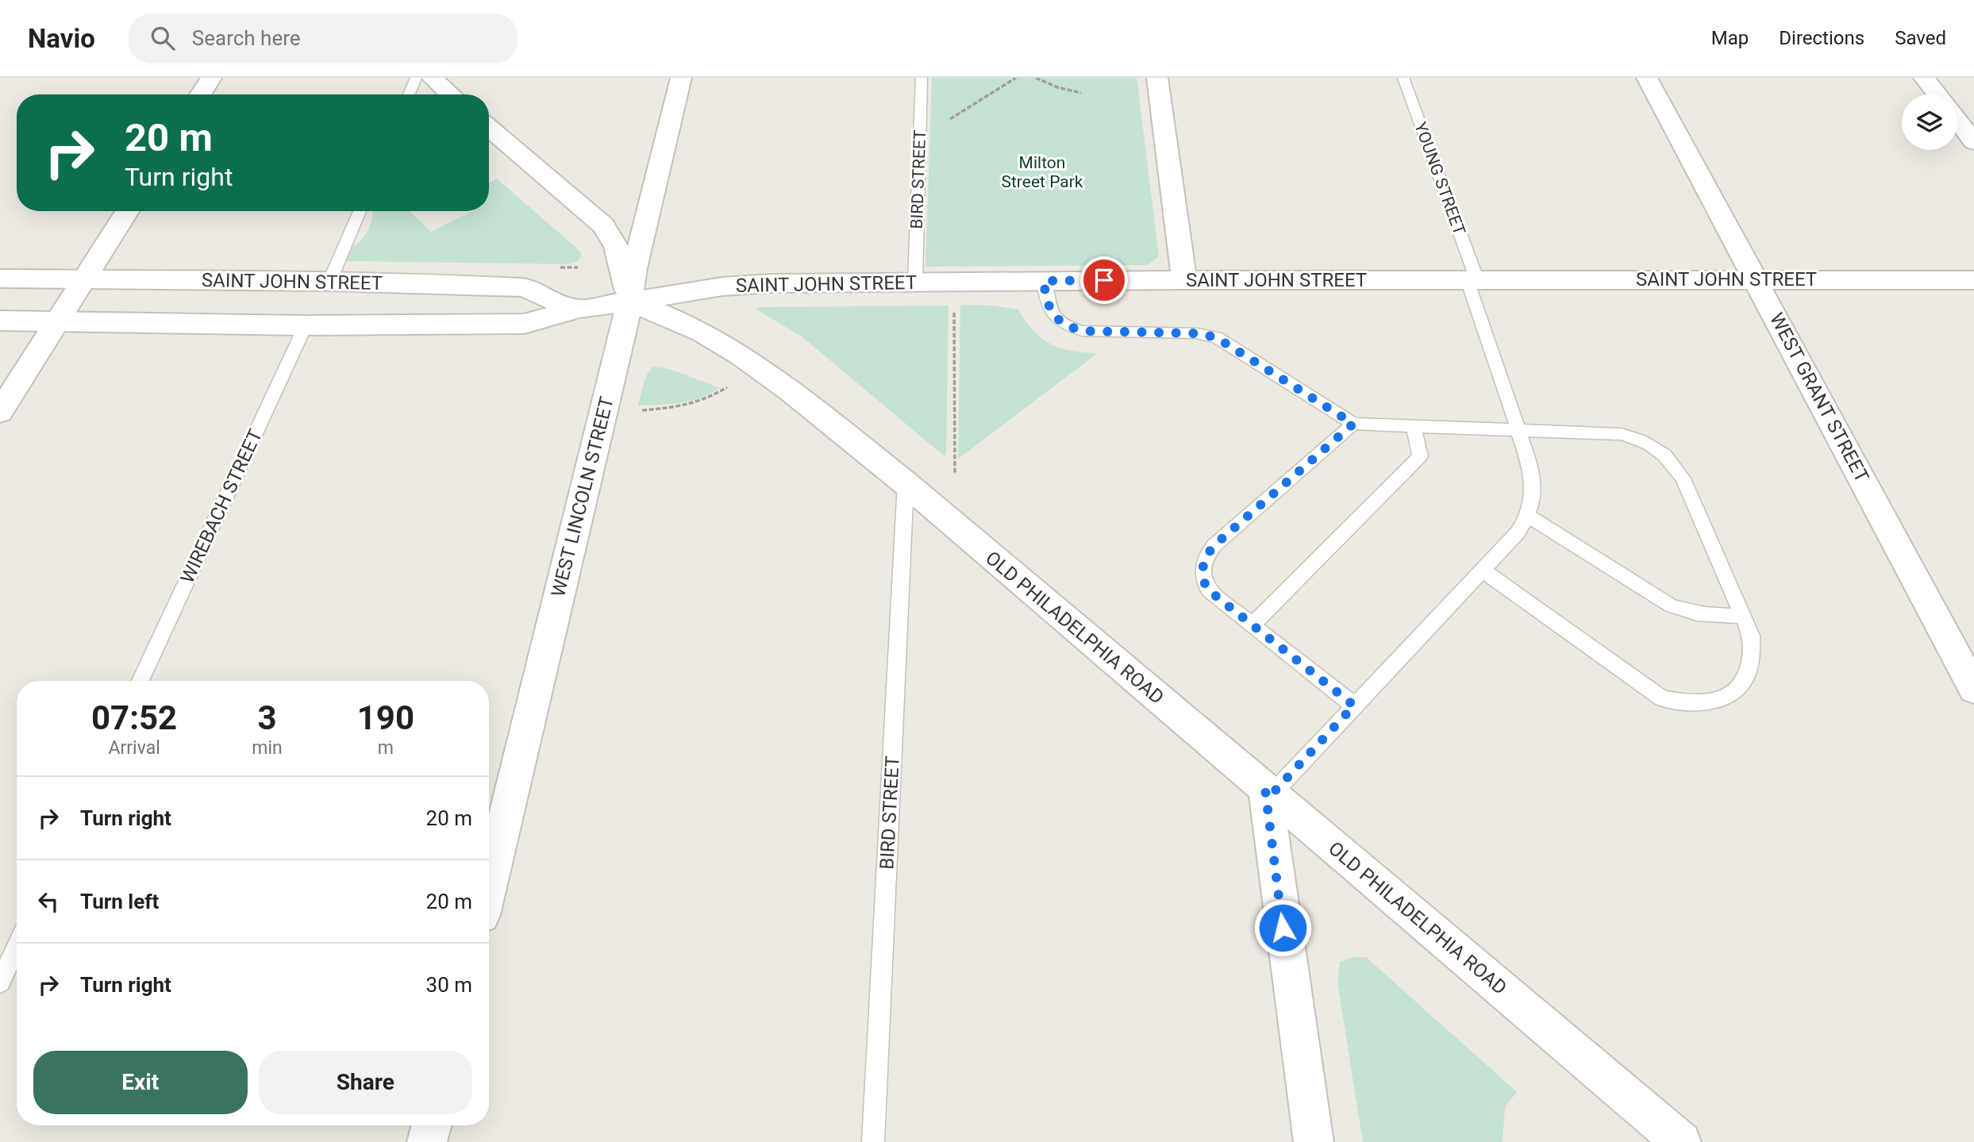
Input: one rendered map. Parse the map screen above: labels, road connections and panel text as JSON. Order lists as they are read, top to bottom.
{
  "streets": {
    "street": [
      "SAINT JOHN STREET",
      "WEST GRANT STREET",
      "WEST LINCOLN STREET",
      "OLD PHILADELPHIA ROAD"
    ],
    "lane": ["YOUNG STREET", "BIRD STREET", "WIREBACH STREET"]
  },
  "crossings": [
    ["YOUNG STREET", "SAINT JOHN STREET"],
    ["BIRD STREET", "SAINT JOHN STREET"],
    ["BIRD STREET", "OLD PHILADELPHIA ROAD"],
    ["SAINT JOHN STREET", "WEST GRANT STREET"],
    ["SAINT JOHN STREET", "WEST LINCOLN STREET"],
    ["SAINT JOHN STREET", "WIREBACH STREET"],
    ["SAINT JOHN STREET", "OLD PHILADELPHIA ROAD"],
    ["WEST LINCOLN STREET", "OLD PHILADELPHIA ROAD"]
  ],
  "parks": ["Milton Street Park"],
  "page": {
    "header": "Navio",
    "search": "Search here",
    "nav": ["Map", "Directions", "Saved"],
    "turn": ["20 m", "Turn right"],
    "eta": [
      "07:52",
      "Arrival",
      "3",
      "min",
      "190",
      "m"
    ],
    "list": [
      {
        "name": "Turn right",
        "value": "20 m"
      },
      {
        "name": "Turn left",
        "value": "20 m"
      },
      {
        "name": "Turn right",
        "value": "30 m"
      }
    ],
    "buttons": ["Exit", "Share"]
  }
}
